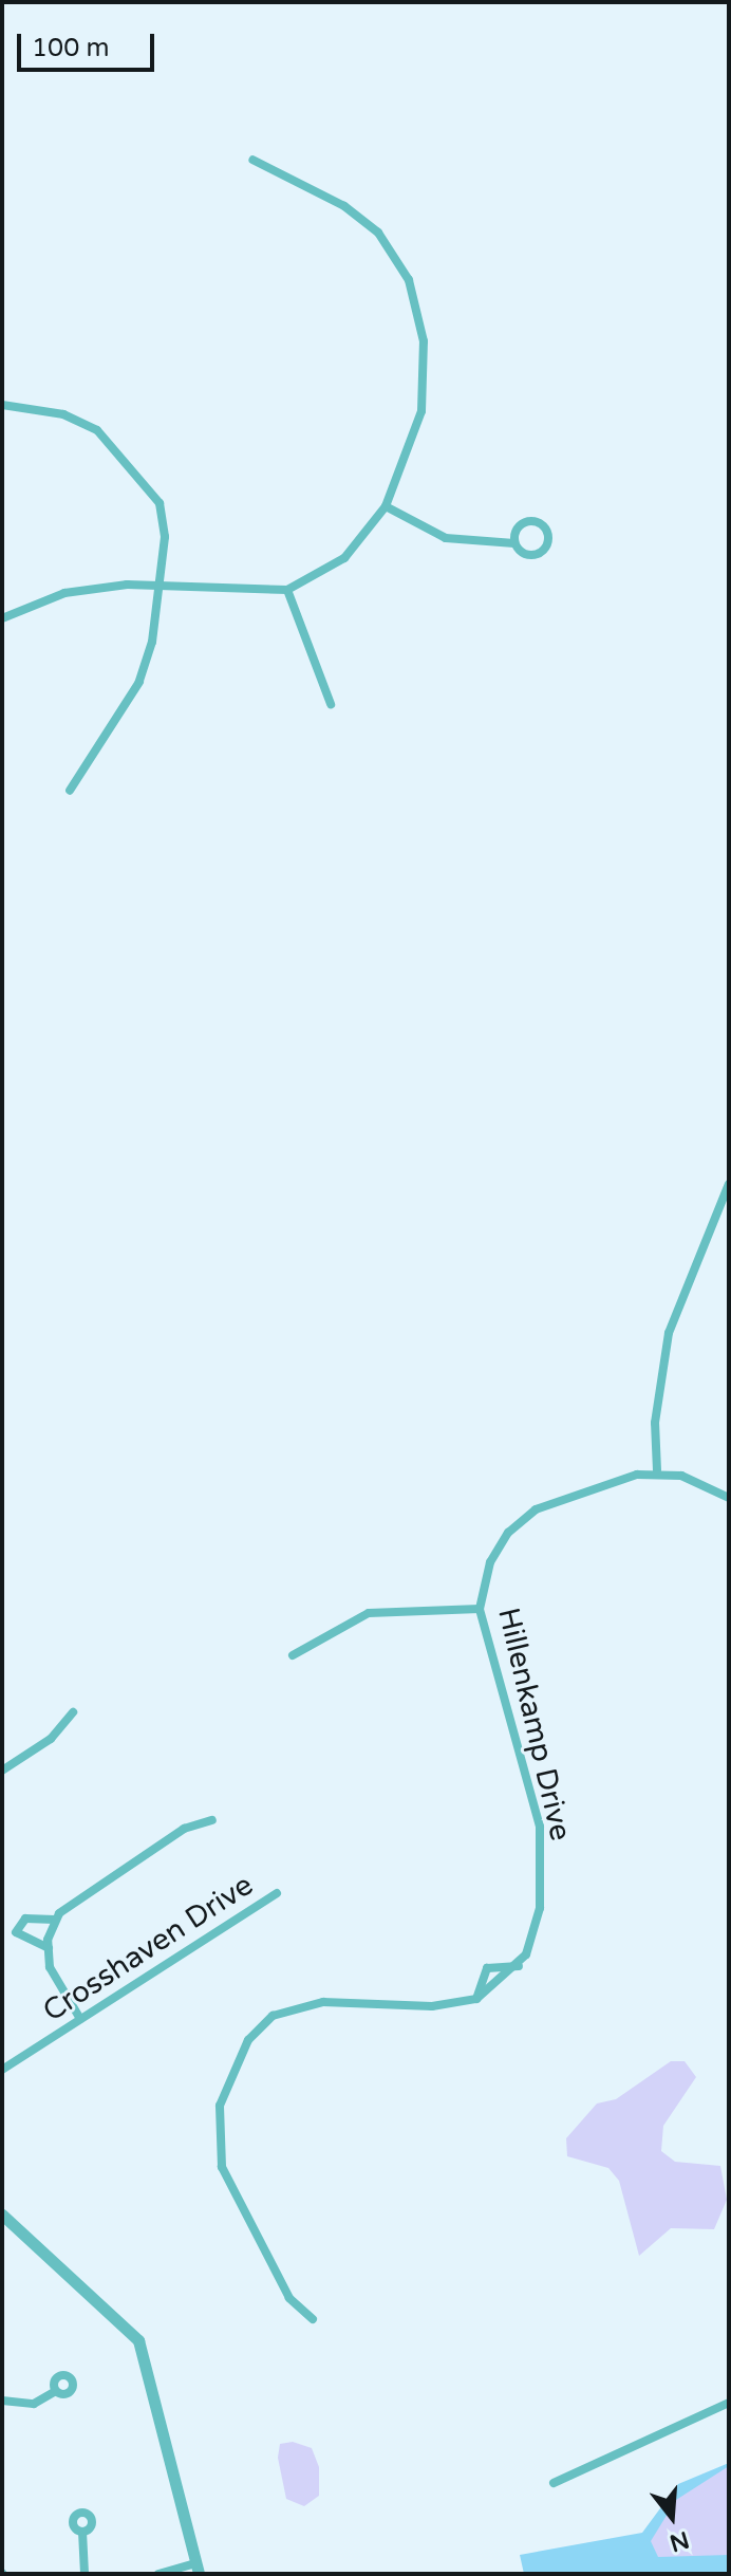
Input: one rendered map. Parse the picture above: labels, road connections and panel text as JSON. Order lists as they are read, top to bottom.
{
  "streets": {
    "street": ["Hillenkamp Drive", "Crosshaven Drive"]
  },
  "scale_bar": "100 m",
  "north": "bottom"
}
